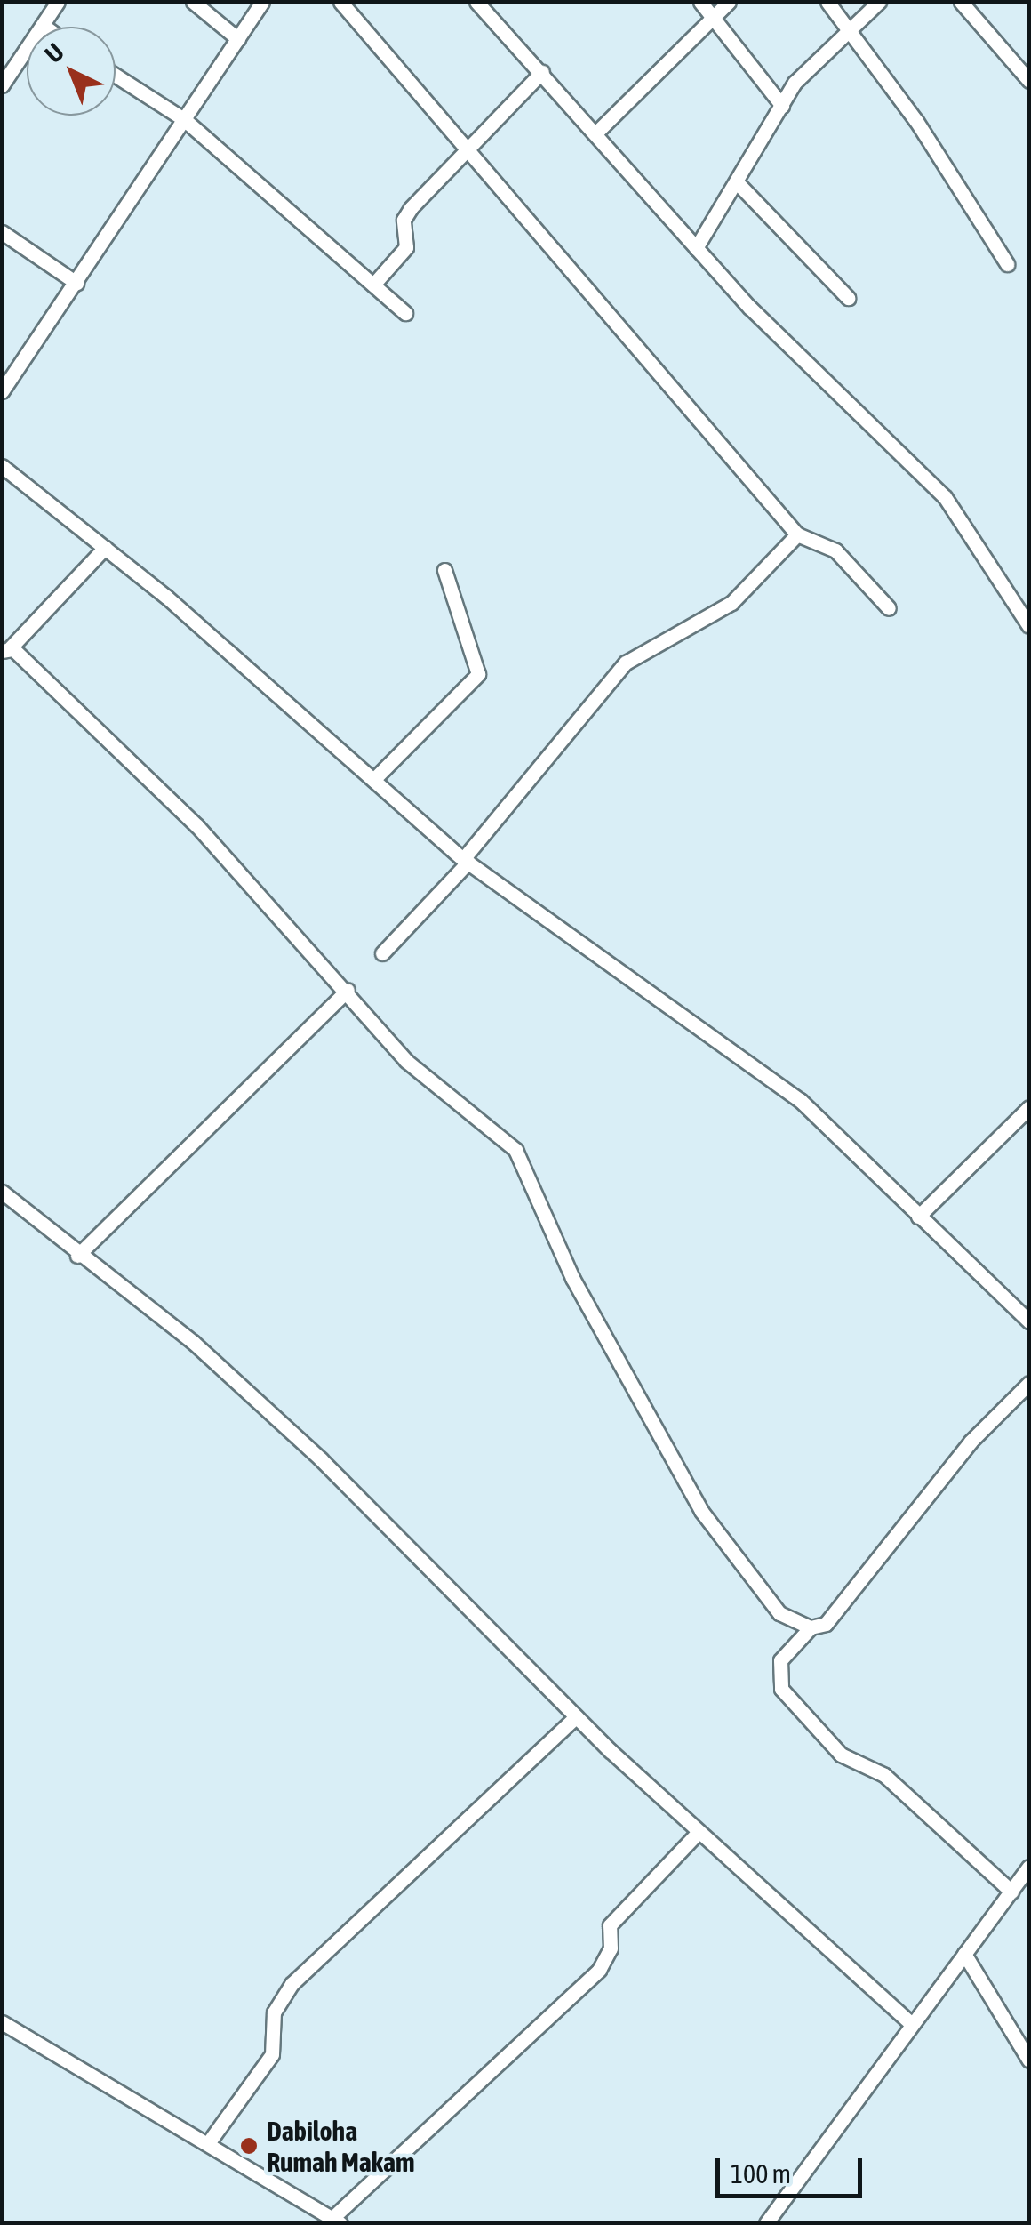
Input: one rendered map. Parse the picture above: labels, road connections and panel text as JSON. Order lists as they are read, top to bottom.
{
  "places": ["Dabiloha Rumah Makam"],
  "scale_bar": "100 m",
  "north": "top left"
}
